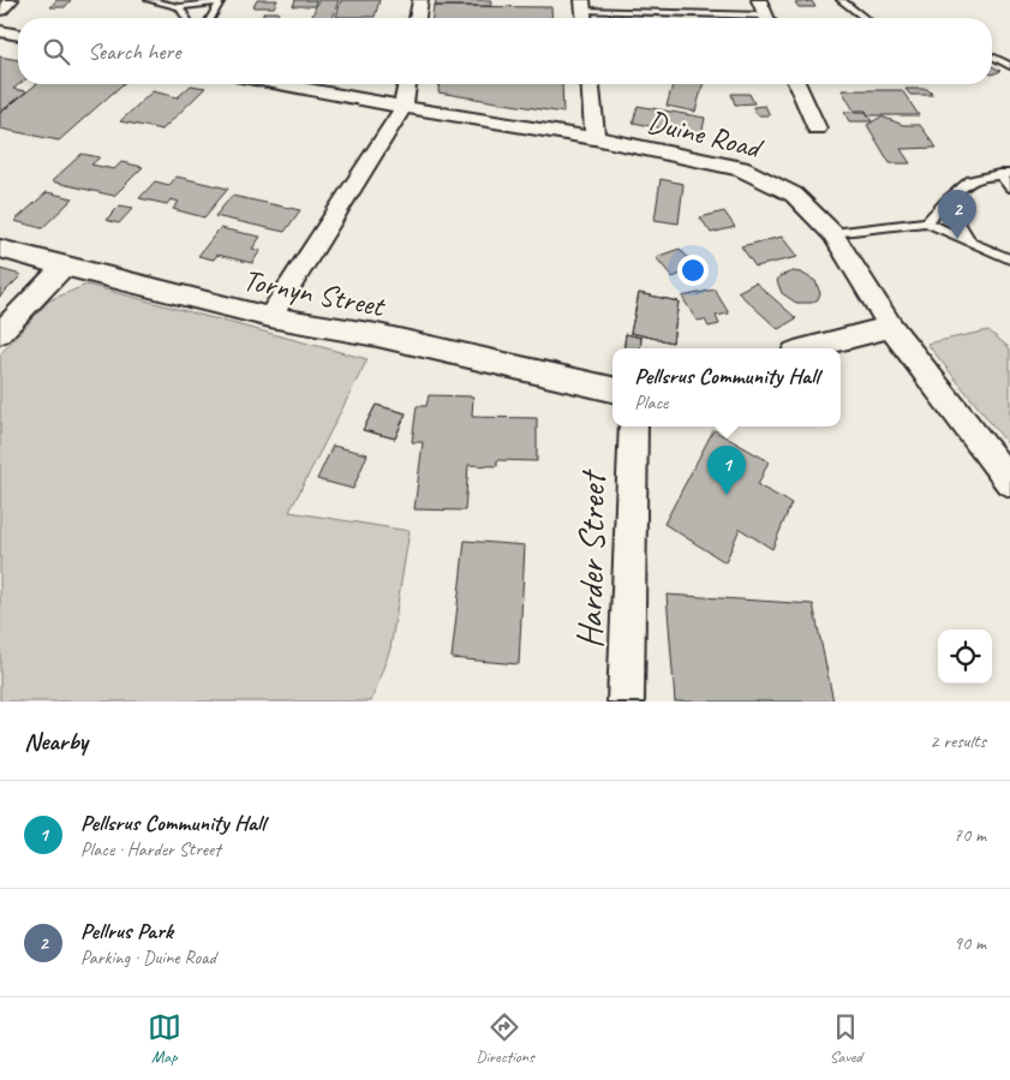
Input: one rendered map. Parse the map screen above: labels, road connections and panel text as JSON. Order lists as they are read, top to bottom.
{
  "streets": {
    "street": ["Duine Road", "Tornyn Street", "Harder Street"]
  },
  "page": {
    "search": "Search here",
    "pins": ["2", "1"],
    "popup": ["Pellsrus Community Hall", "Place"],
    "heading": ["Nearby", "2 results"],
    "list": [
      {
        "mark": "1",
        "name": "Pellsrus Community Hall",
        "note": "Place · Harder Street",
        "value": "70 m"
      },
      {
        "mark": "2",
        "name": "Pellrus Park",
        "note": "Parking · Duine Road",
        "value": "90 m"
      }
    ],
    "nav": ["Map", "Directions", "Saved"]
  }
}
